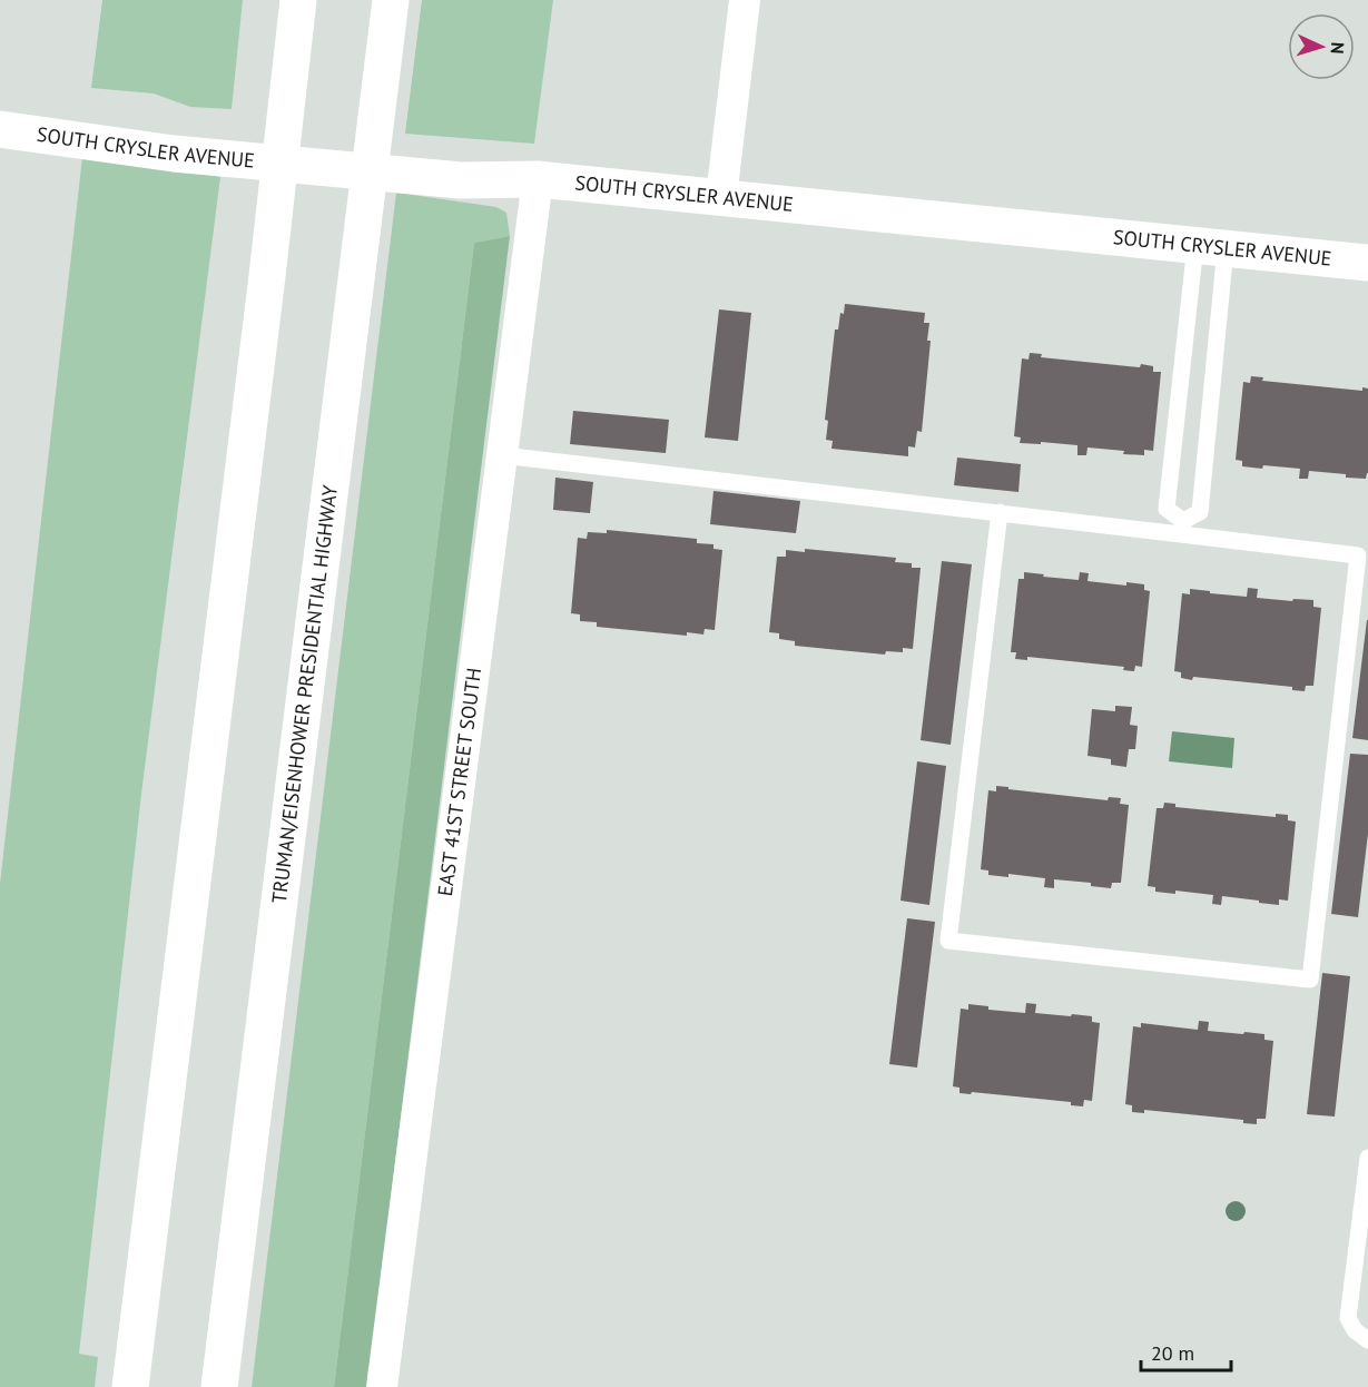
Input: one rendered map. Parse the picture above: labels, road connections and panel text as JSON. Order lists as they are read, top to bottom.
{
  "streets": {
    "main road": ["SOUTH CRYSLER AVENUE", "TRUMAN/EISENHOWER PRESIDENTIAL HIGHWAY"],
    "street": ["EAST 41ST STREET SOUTH"]
  },
  "crossings": [
    ["SOUTH CRYSLER AVENUE", "EAST 41ST STREET SOUTH"]
  ],
  "scale_bar": "20 m",
  "north": "right"
}
